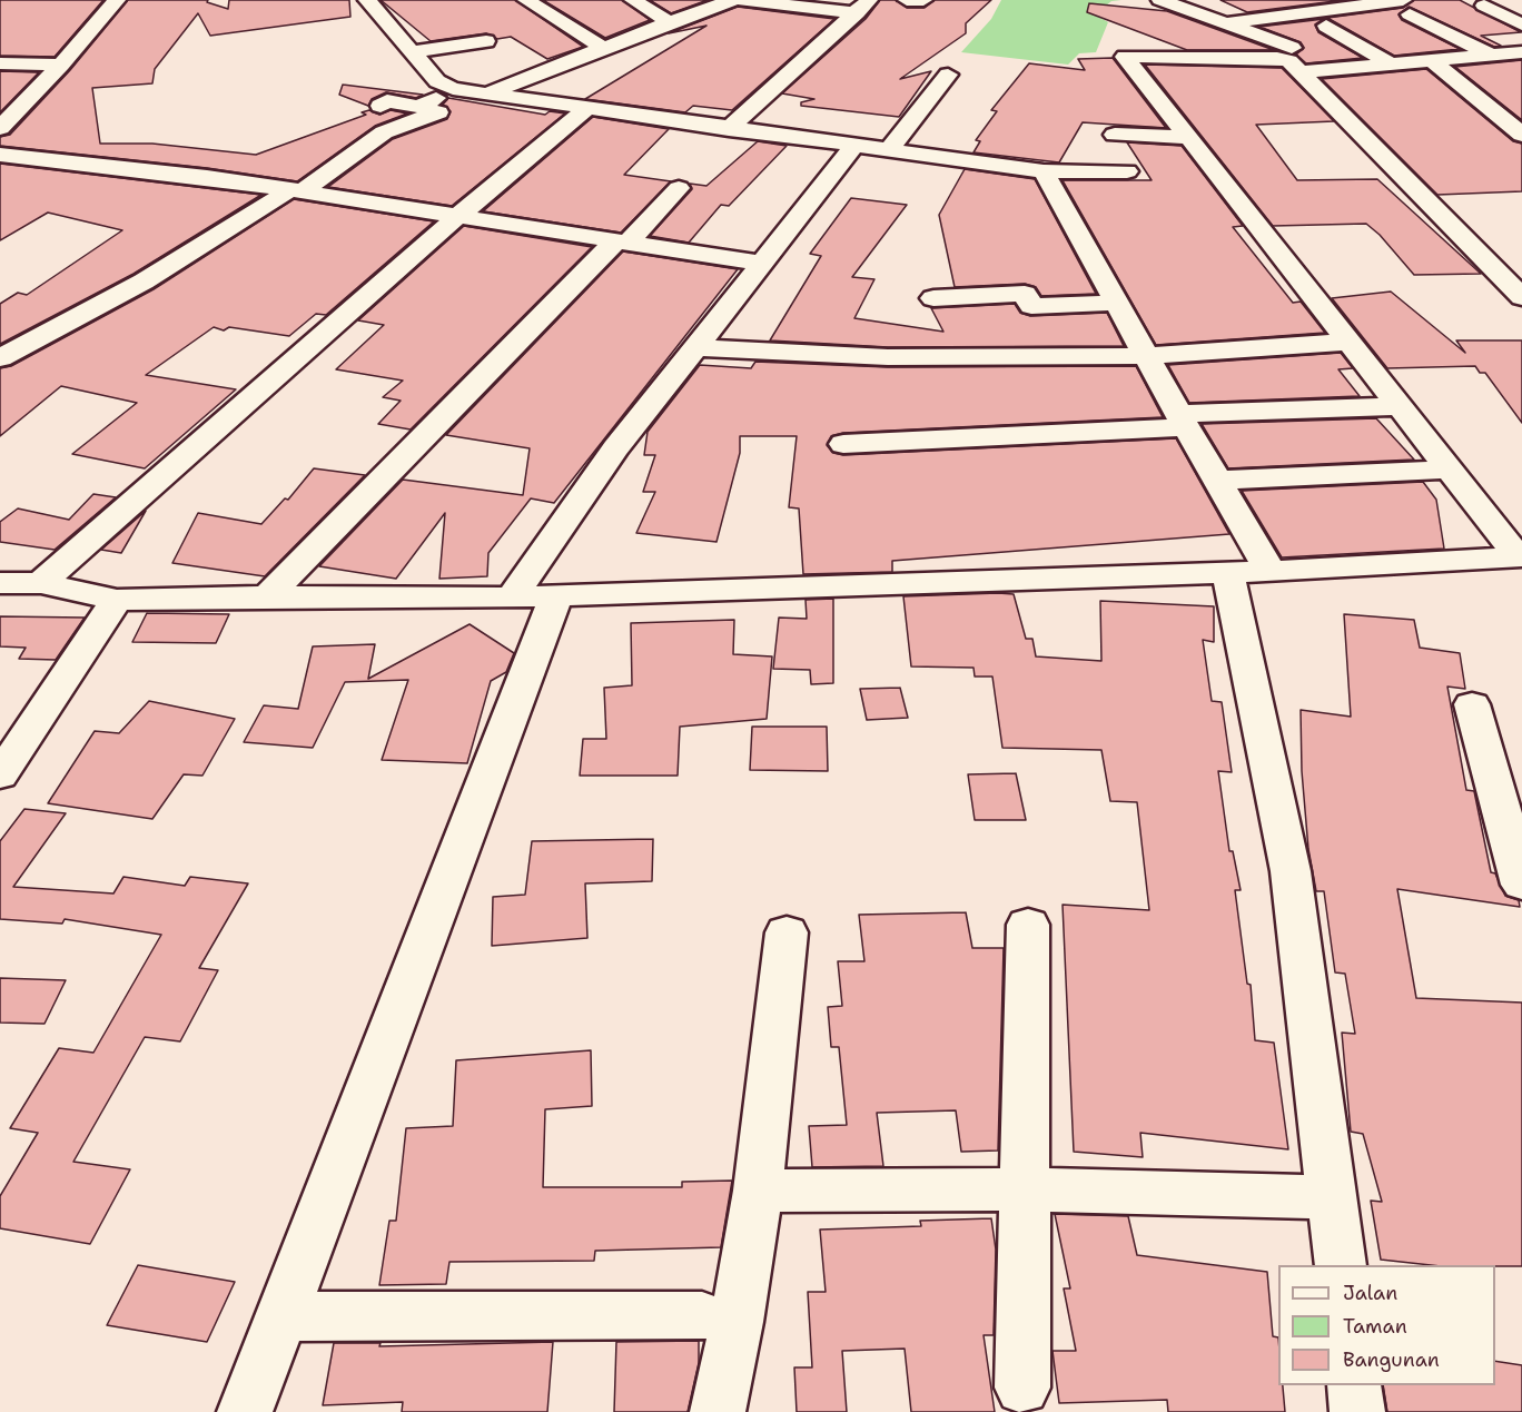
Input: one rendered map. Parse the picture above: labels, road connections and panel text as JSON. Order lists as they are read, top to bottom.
{
  "legend": ["Jalan", "Taman", "Bangunan"]
}
